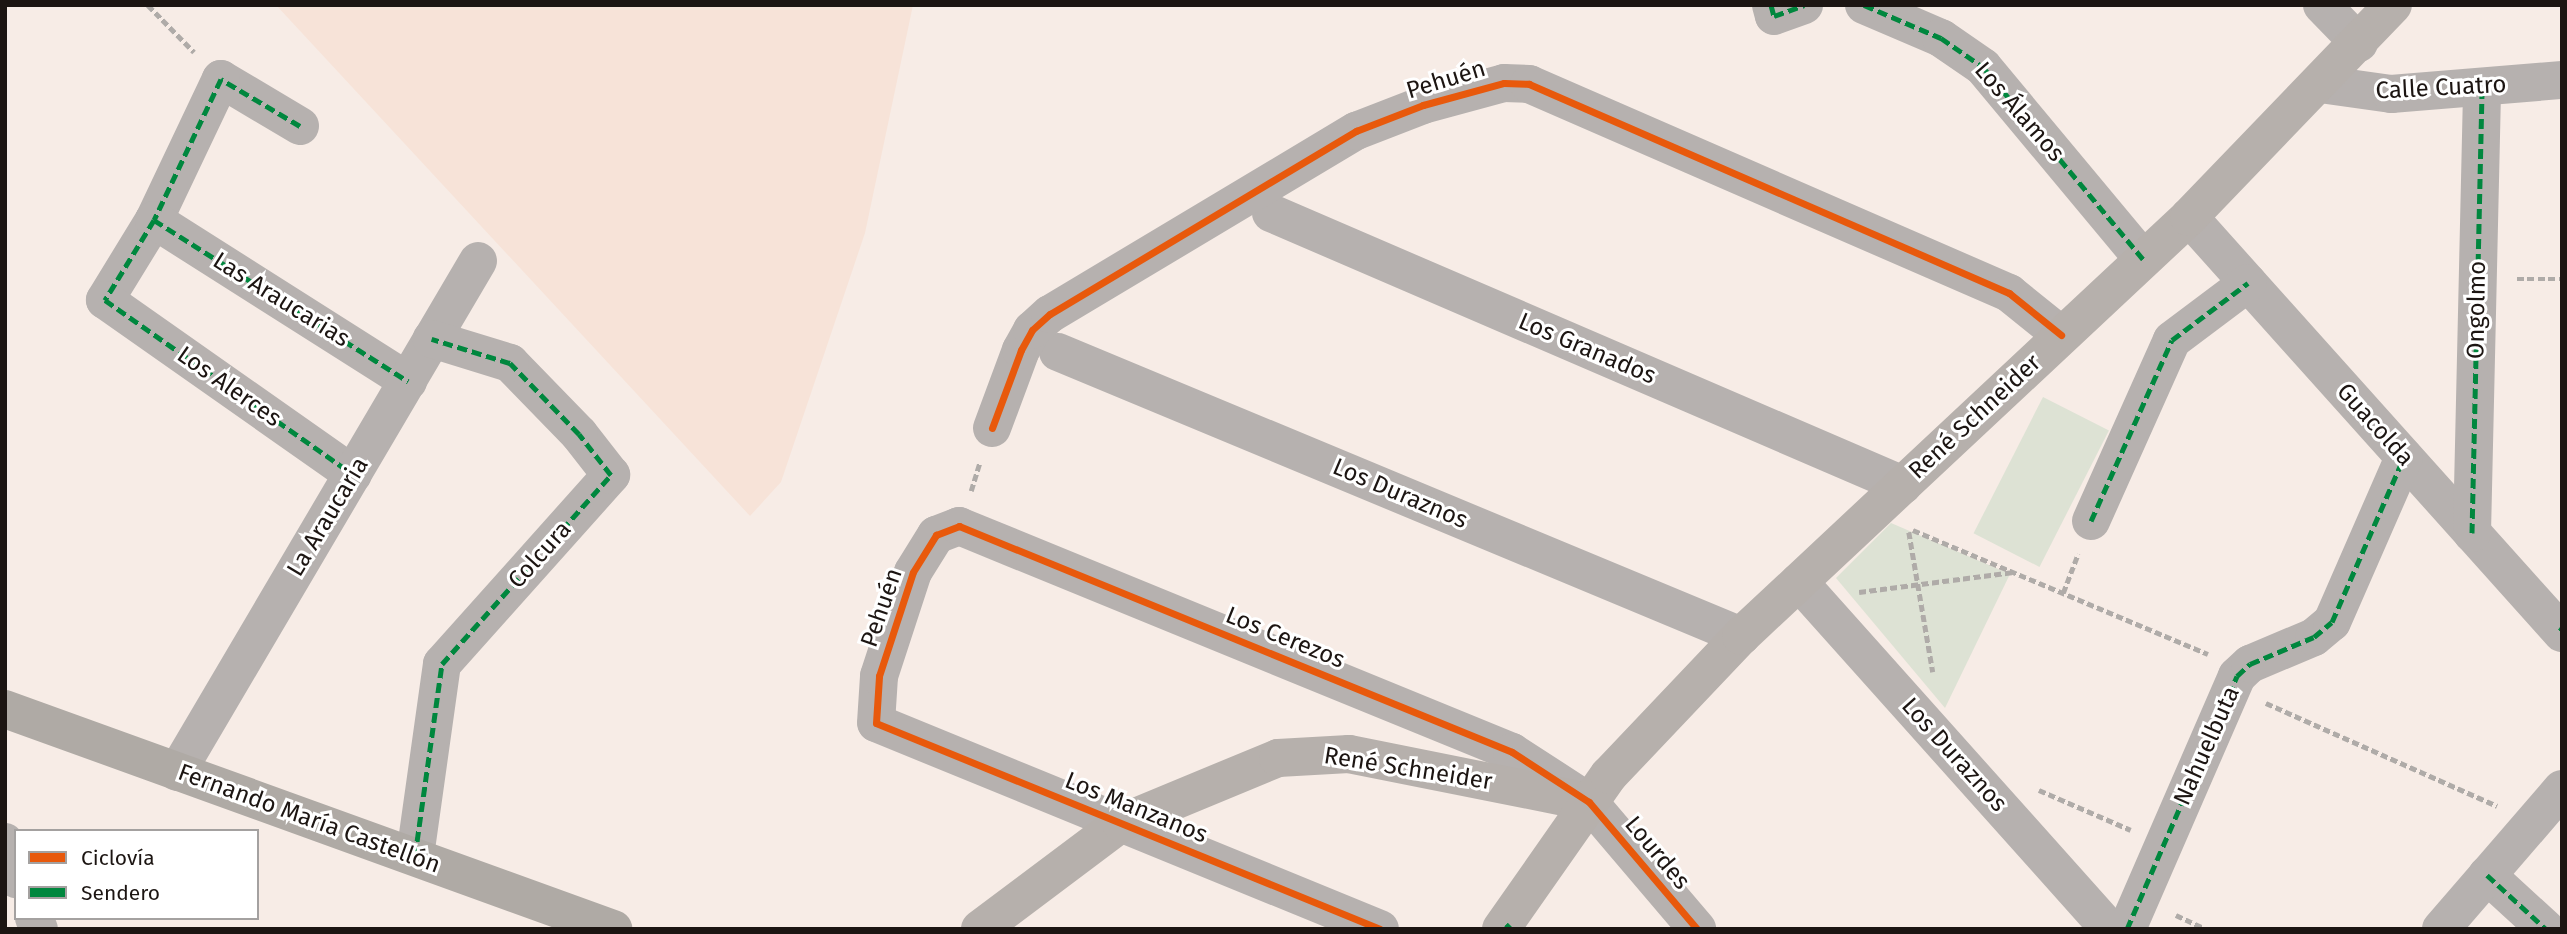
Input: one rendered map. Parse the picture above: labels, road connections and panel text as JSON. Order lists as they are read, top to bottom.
{
  "streets": {
    "main road": ["René Schneider", "Fernando María Castellón"],
    "street": [
      "Pehuén",
      "Calle Cuatro",
      "Los Álamos",
      "Las Araucarias",
      "Ongolmo",
      "Los Granados",
      "Los Alerces",
      "Guacolda",
      "Los Duraznos",
      "La Araucaria",
      "Colcura",
      "Los Cerezos",
      "Nahuelbuta",
      "Los Manzanos",
      "Lourdes"
    ]
  },
  "crossings": [
    ["Pehuén", "René Schneider"],
    ["Pehuén", "Los Cerezos"],
    ["Pehuén", "Los Manzanos"],
    ["Calle Cuatro", "Ongolmo"],
    ["Calle Cuatro", "René Schneider"],
    ["Los Álamos", "René Schneider"],
    ["Las Araucarias", "Los Alerces"],
    ["Las Araucarias", "La Araucaria"],
    ["Ongolmo", "Guacolda"],
    ["Los Granados", "René Schneider"],
    ["Los Alerces", "La Araucaria"],
    ["René Schneider", "Guacolda"],
    ["René Schneider", "Los Duraznos"],
    ["René Schneider", "Los Cerezos"],
    ["René Schneider", "Los Manzanos"],
    ["René Schneider", "Lourdes"],
    ["Guacolda", "Nahuelbuta"],
    ["La Araucaria", "Colcura"],
    ["La Araucaria", "Fernando María Castellón"],
    ["Colcura", "Fernando María Castellón"],
    ["Los Cerezos", "Lourdes"]
  ],
  "legend": ["Ciclovía", "Sendero"]
}
